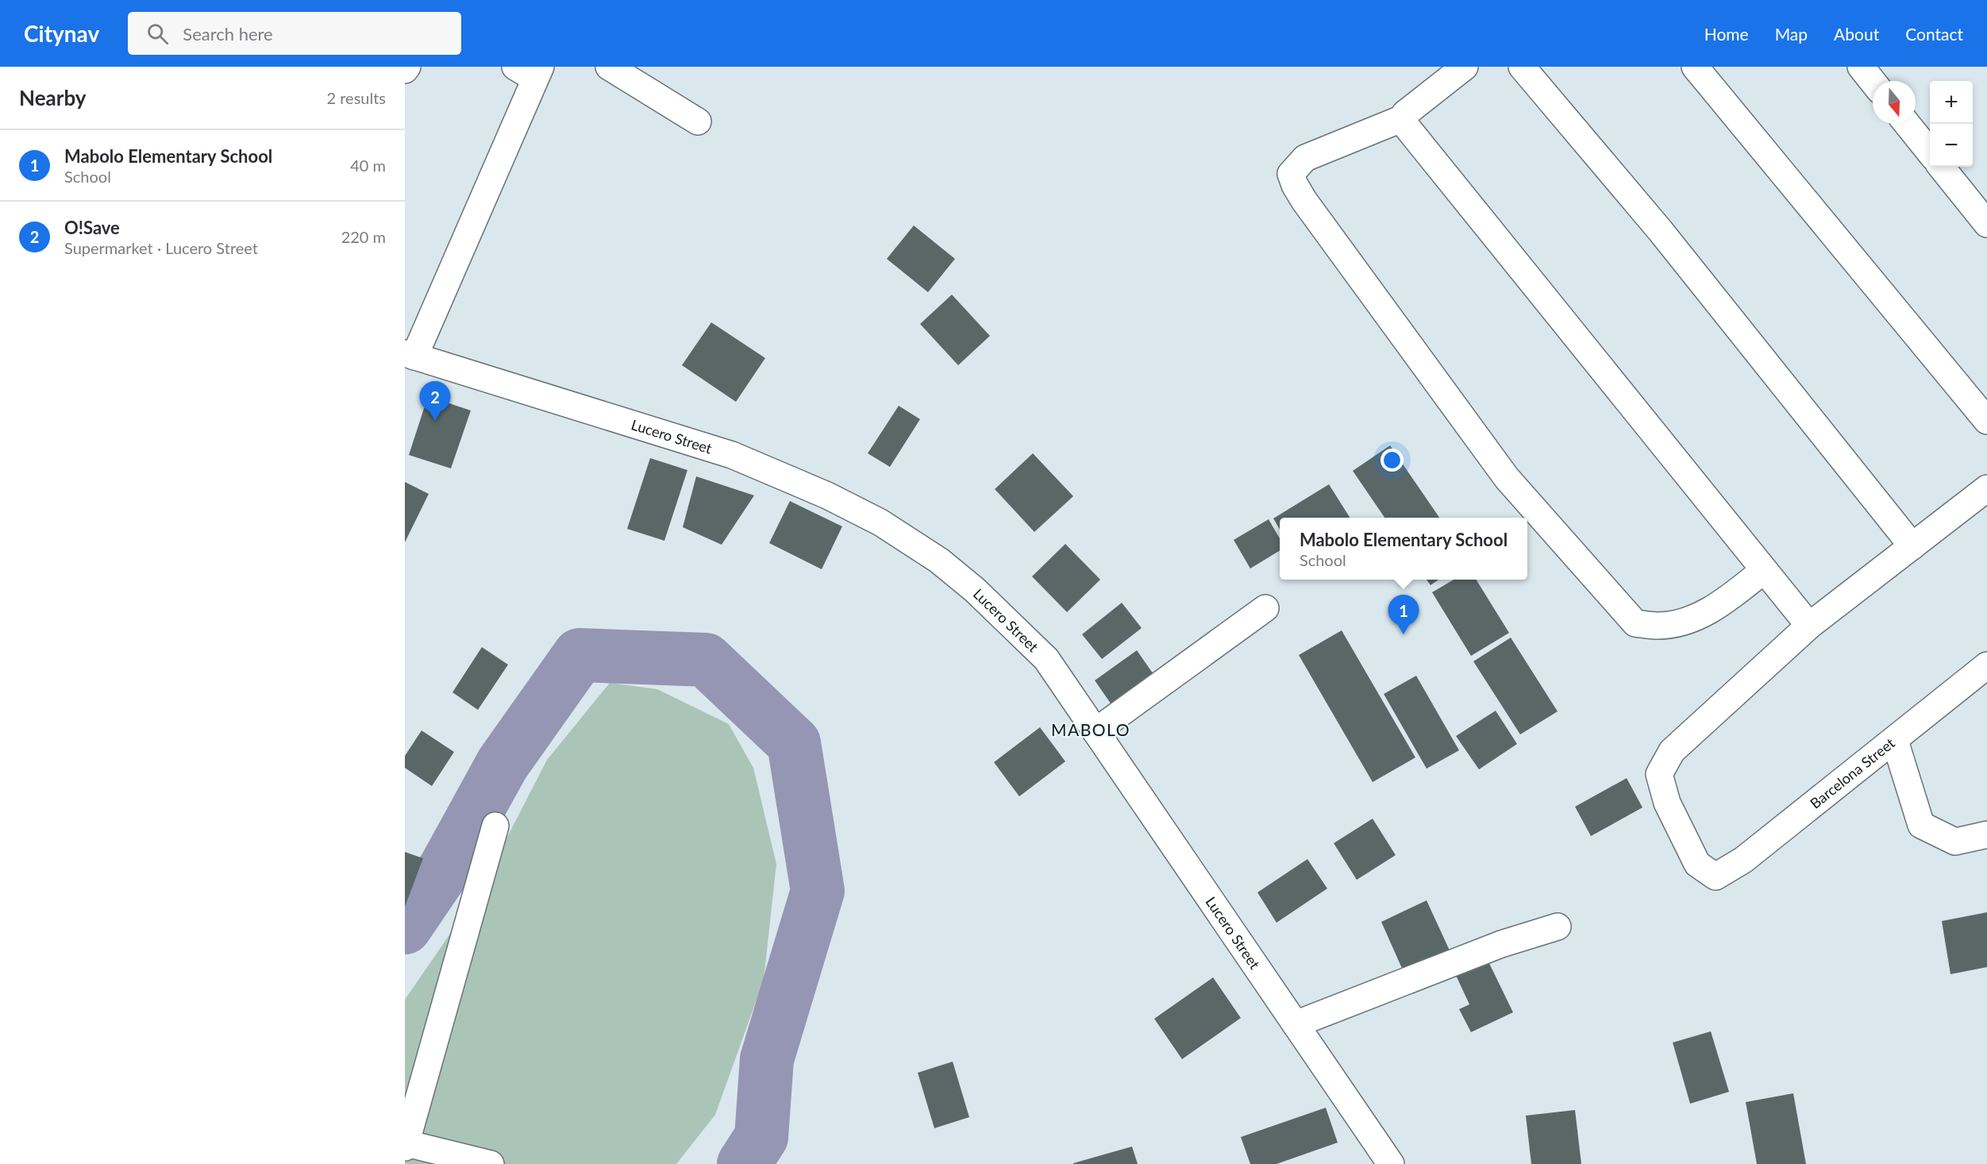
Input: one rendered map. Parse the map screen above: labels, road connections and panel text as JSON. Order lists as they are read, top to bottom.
{
  "streets": {
    "street": ["Lucero Street", "Barcelona Street"]
  },
  "districts": ["MABOLO"],
  "north": "bottom",
  "page": {
    "header": "Citynav",
    "search": "Search here",
    "nav": [
      "Home",
      "Map",
      "About",
      "Contact"
    ],
    "heading": ["Nearby", "2 results"],
    "map_buttons": ["+", "−"],
    "list": [
      {
        "mark": "1",
        "name": "Mabolo Elementary School",
        "note": "School",
        "value": "40 m"
      },
      {
        "mark": "2",
        "name": "O!Save",
        "note": "Supermarket · Lucero Street",
        "value": "220 m"
      }
    ],
    "pins": ["2", "1"],
    "popup": ["Mabolo Elementary School", "School"]
  }
}
